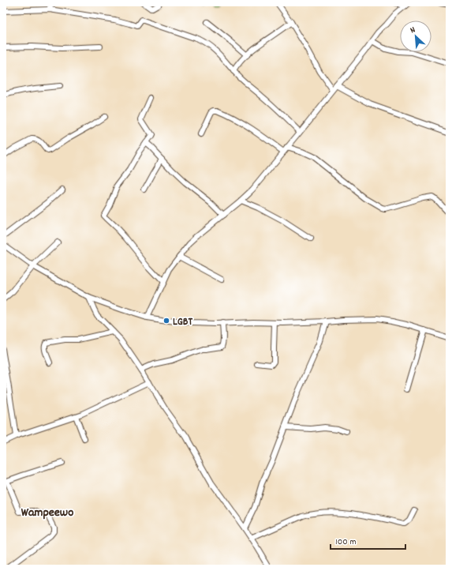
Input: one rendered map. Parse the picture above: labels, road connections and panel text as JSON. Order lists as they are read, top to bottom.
{
  "districts": ["Wampeewo"],
  "places": ["LGBT"],
  "scale_bar": "100 m",
  "north": "top left"
}
